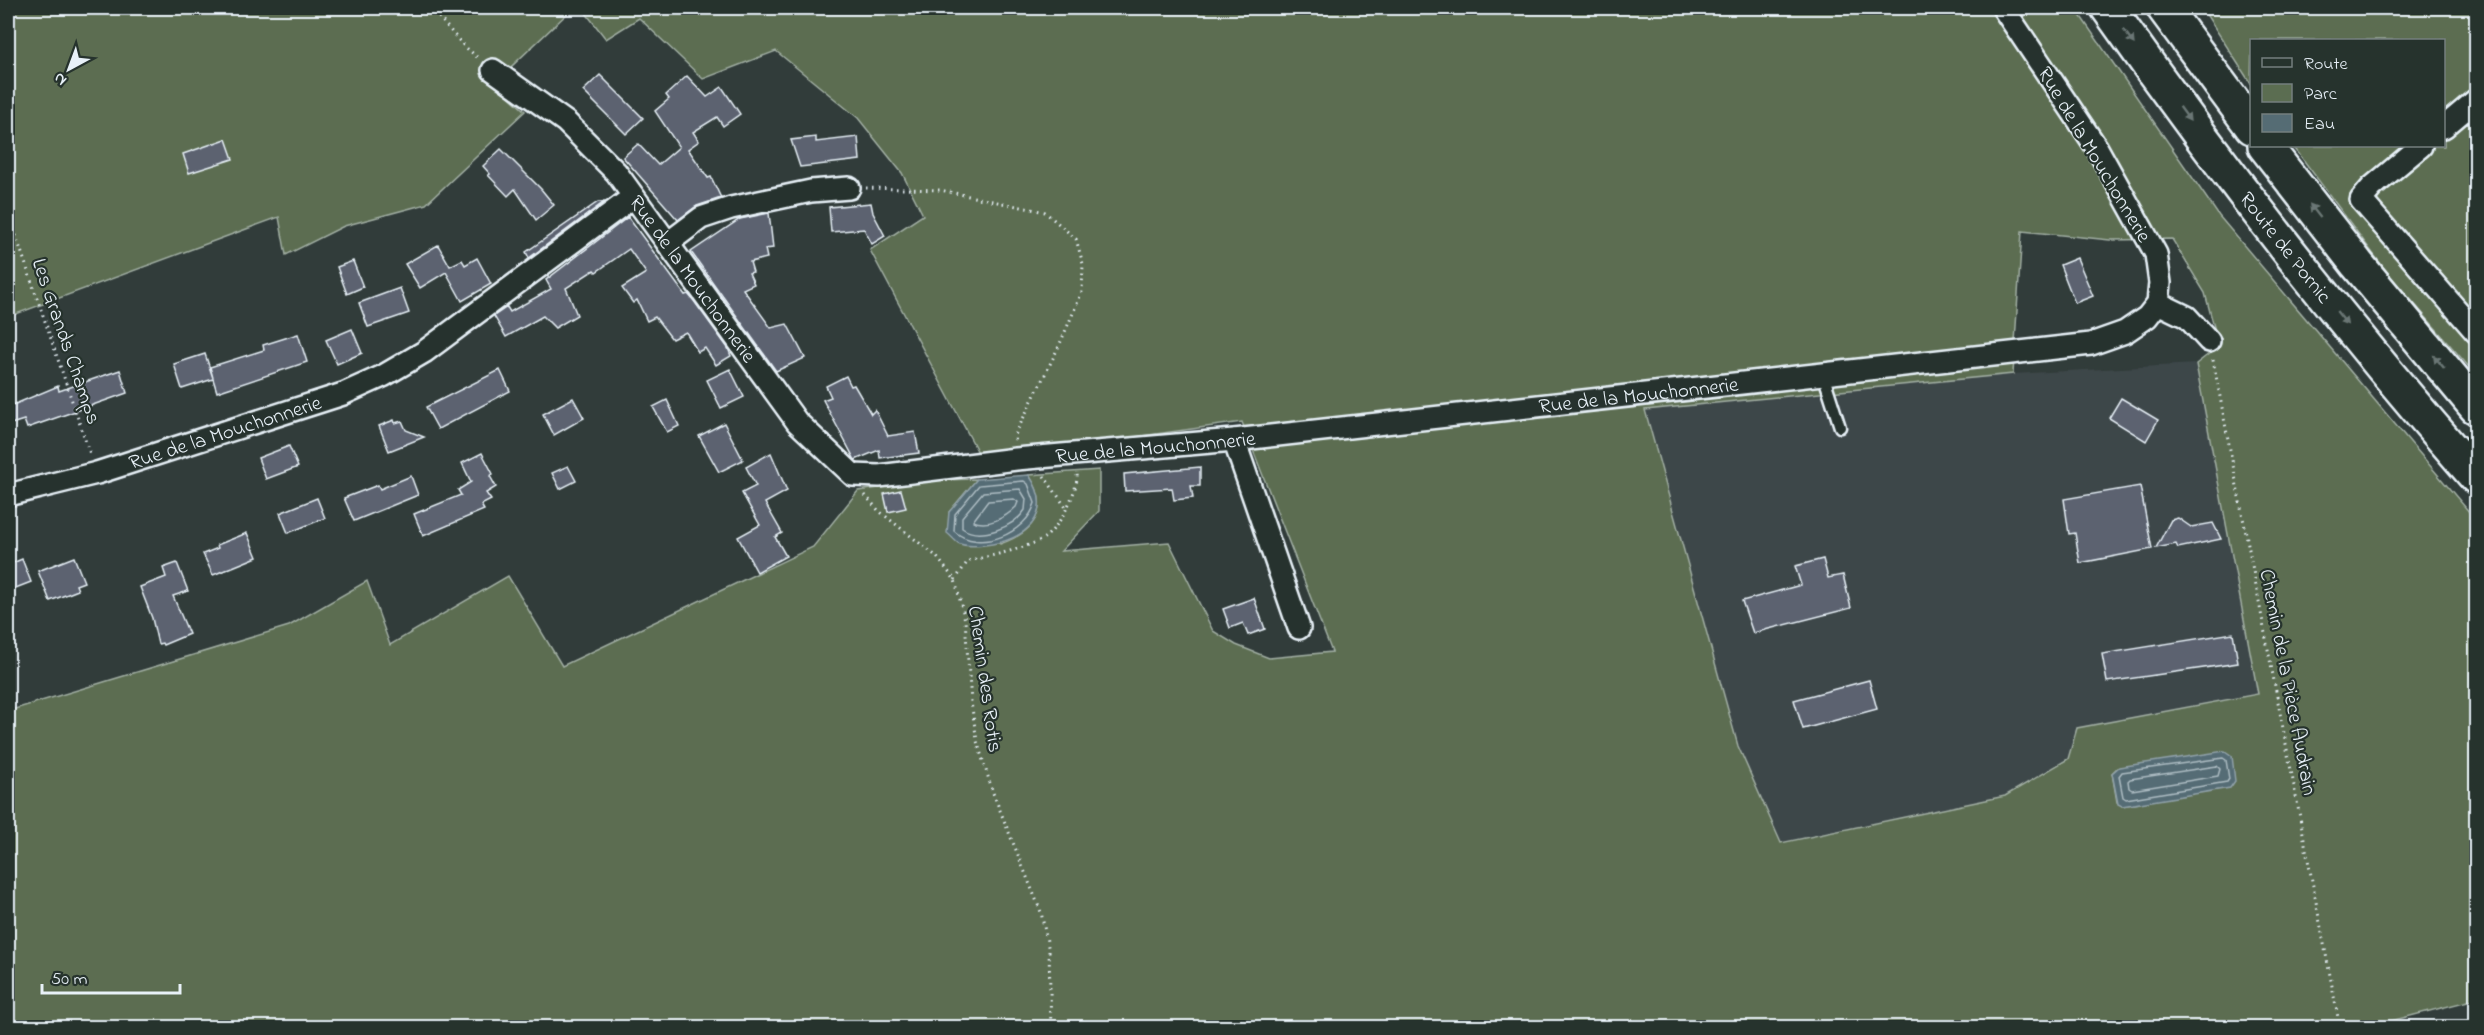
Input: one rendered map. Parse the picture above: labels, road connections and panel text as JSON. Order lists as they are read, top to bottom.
{
  "streets": {
    "highway": ["Route de Pornic"],
    "street": ["Rue de la Mouchonnerie"],
    "path": ["Les Grands Champs", "Chemin des Rotis", "Chemin de la Pièce Audrain"]
  },
  "crossings": [
    ["Rue de la Mouchonnerie", "Les Grands Champs"],
    ["Rue de la Mouchonnerie", "Chemin des Rotis"]
  ],
  "legend": ["Route", "Parc", "Eau"],
  "scale_bar": "50 m",
  "north": "bottom left"
}
